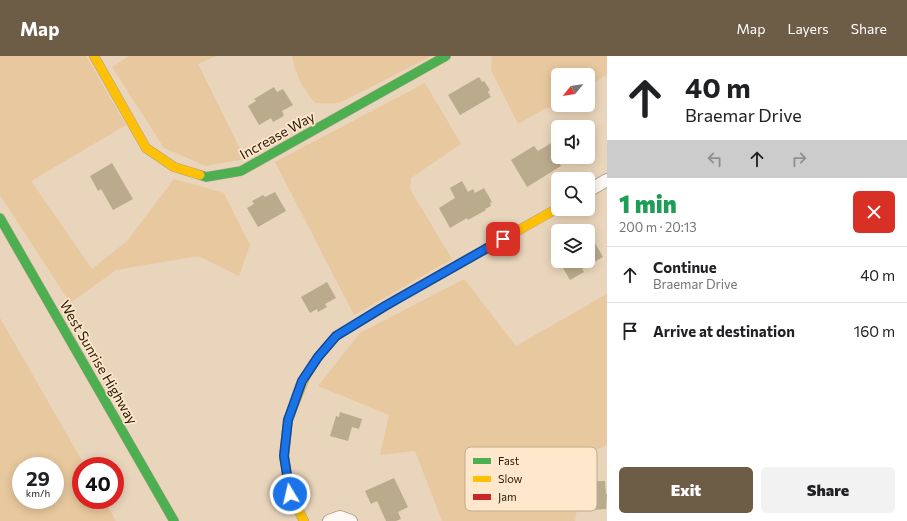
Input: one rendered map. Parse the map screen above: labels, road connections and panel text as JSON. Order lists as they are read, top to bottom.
{
  "streets": {
    "street": ["Increase Way", "West Sunrise Highway"]
  },
  "legend": ["Fast", "Slow", "Jam"],
  "north": "bottom left",
  "page": {
    "header": "Map",
    "nav": ["Map", "Layers", "Share"],
    "turn": ["40 m", "Braemar Drive"],
    "heading": ["1 min", "200 m · 20:13"],
    "list": [
      {
        "name": "Continue",
        "note": "Braemar Drive",
        "value": "40 m"
      },
      {
        "name": "Arrive at destination",
        "value": "160 m"
      }
    ],
    "speed": "29 km/h",
    "limit": "40",
    "buttons": ["Exit", "Share"]
  }
}
